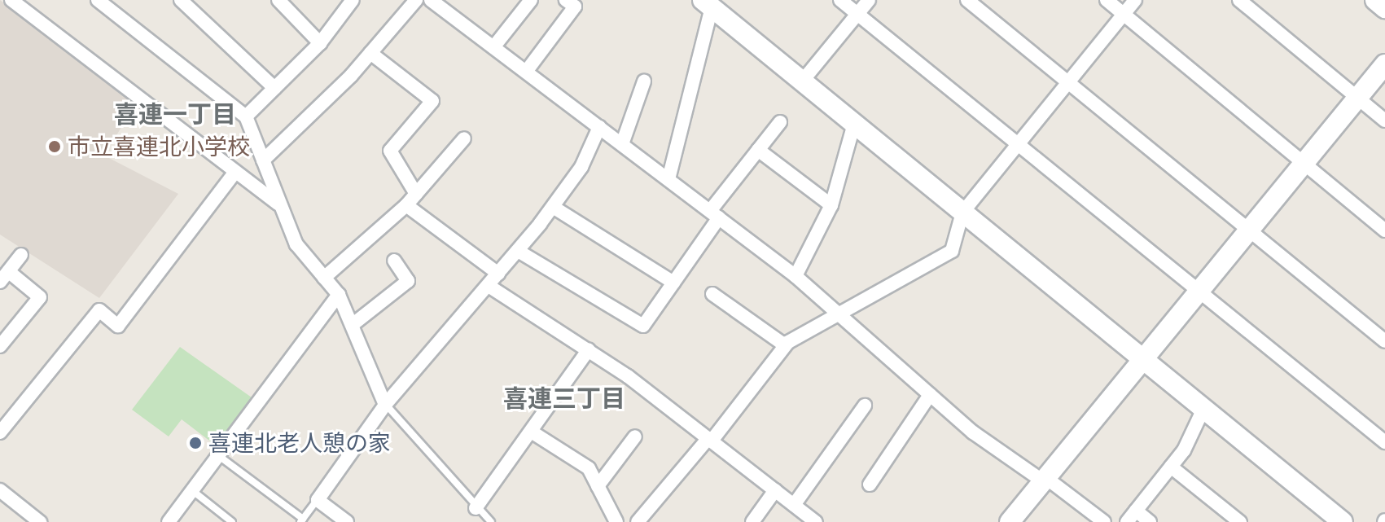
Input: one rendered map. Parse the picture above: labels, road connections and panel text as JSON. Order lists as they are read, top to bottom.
{
  "districts": ["喜連一丁目", "喜連三丁目"],
  "places": ["市立喜連北小学校", "喜連北老人憩の家"]
}
